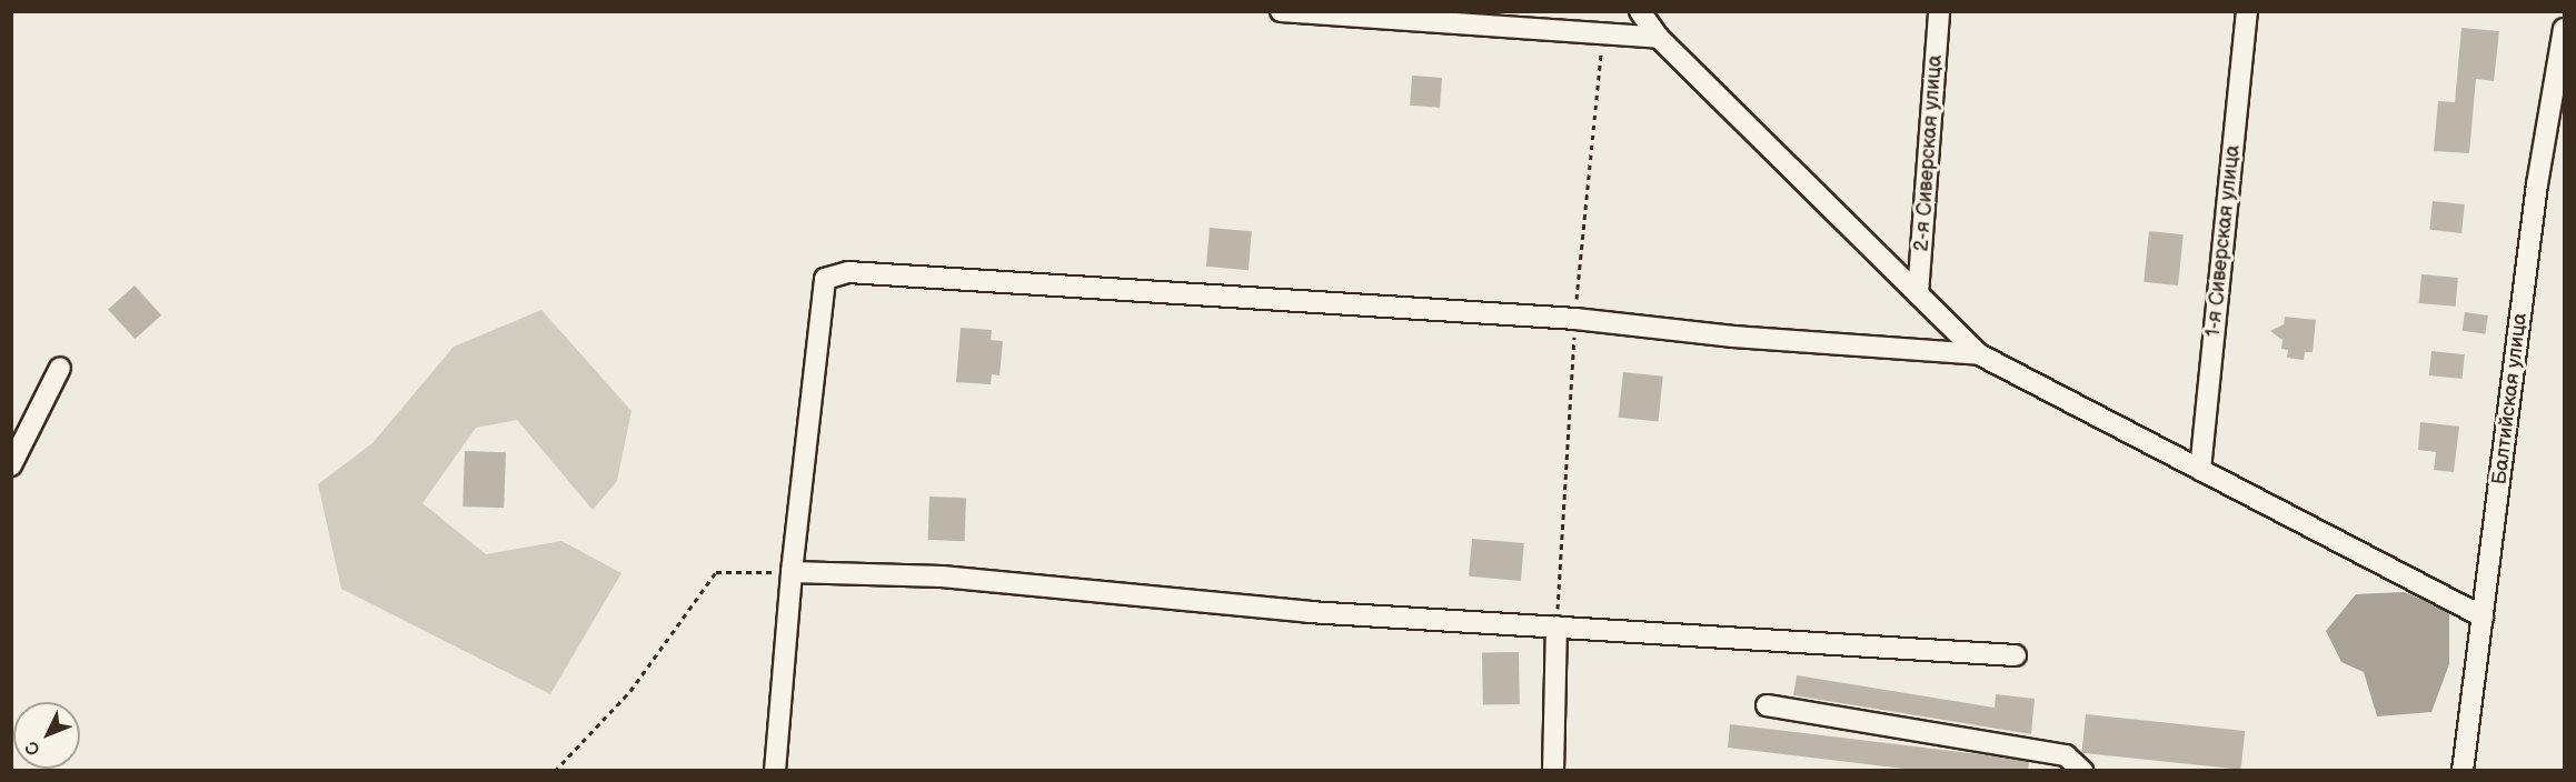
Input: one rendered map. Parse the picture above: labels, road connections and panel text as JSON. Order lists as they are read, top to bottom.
{
  "streets": {
    "street": ["2-я Сиверская улица", "1-я Сиверская улица", "Балтийская улица"]
  },
  "north": "bottom left"
}
